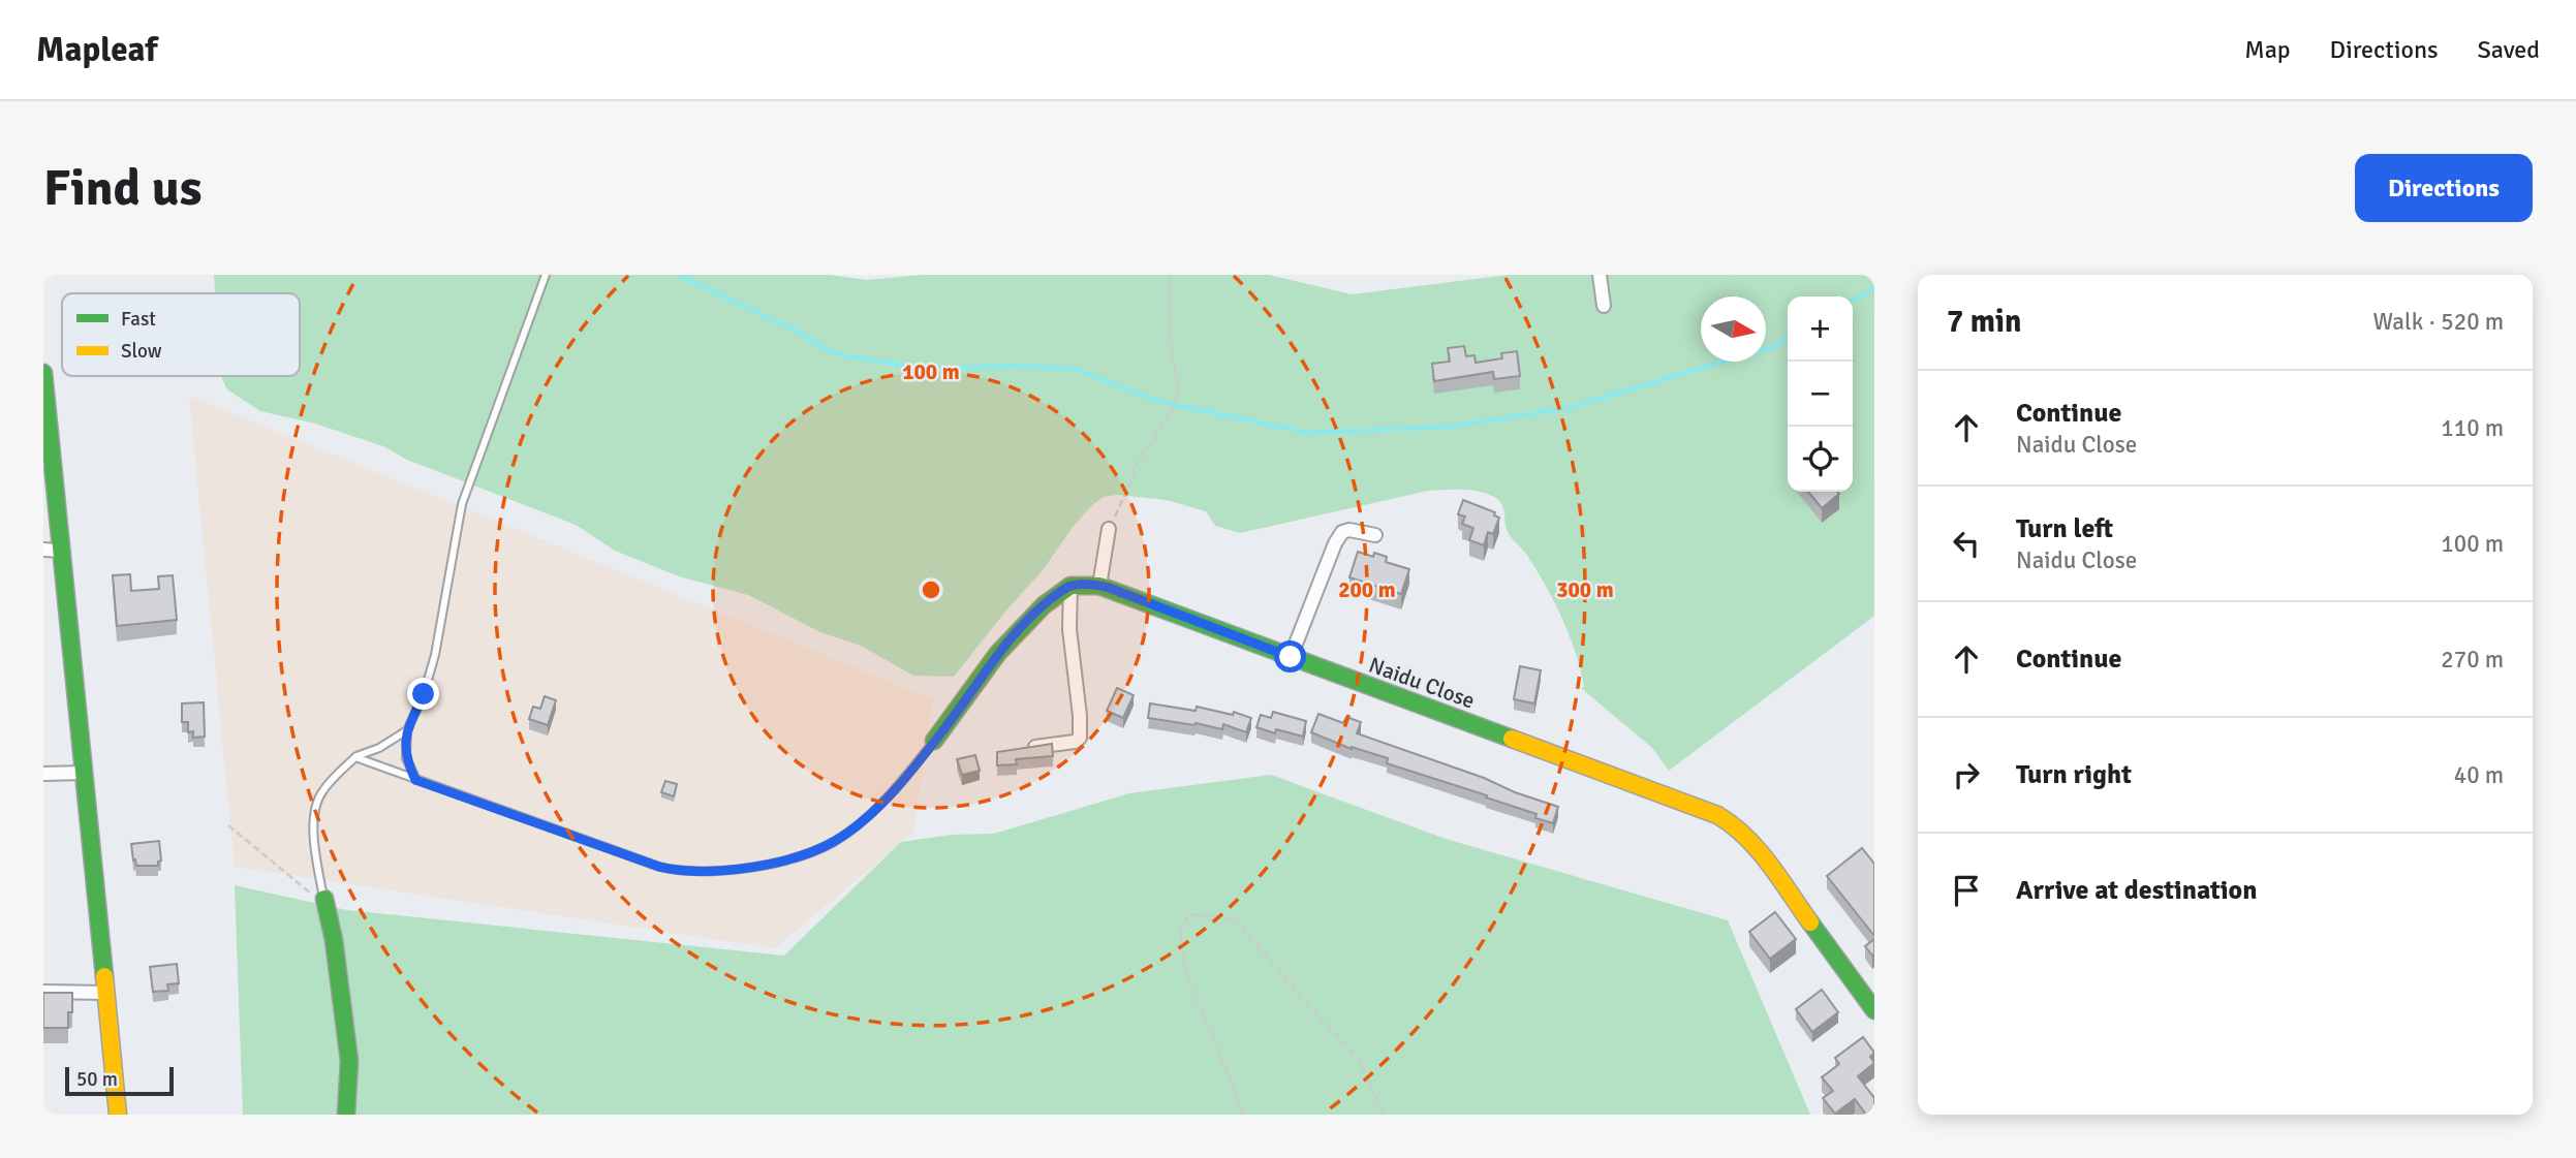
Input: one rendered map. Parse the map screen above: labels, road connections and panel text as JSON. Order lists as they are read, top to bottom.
{
  "streets": {
    "street": ["Naidu Close"]
  },
  "legend": ["Fast", "Slow"],
  "scale_bar": "50 m",
  "north": "right",
  "page": {
    "header": "Mapleaf",
    "nav": ["Map", "Directions", "Saved"],
    "buttons": "Directions",
    "title": "Find us",
    "heading": ["7 min", "Walk · 520 m"],
    "map_buttons": ["+", "−"],
    "list": [
      ["Continue", "Naidu Close", "110 m"],
      ["Turn left", "Naidu Close", "100 m"],
      ["Continue", "270 m"],
      ["Turn right", "40 m"],
      "Arrive at destination"
    ],
    "scale": "50 m"
  },
  "rings": ["100 m", "200 m", "300 m"]
}
